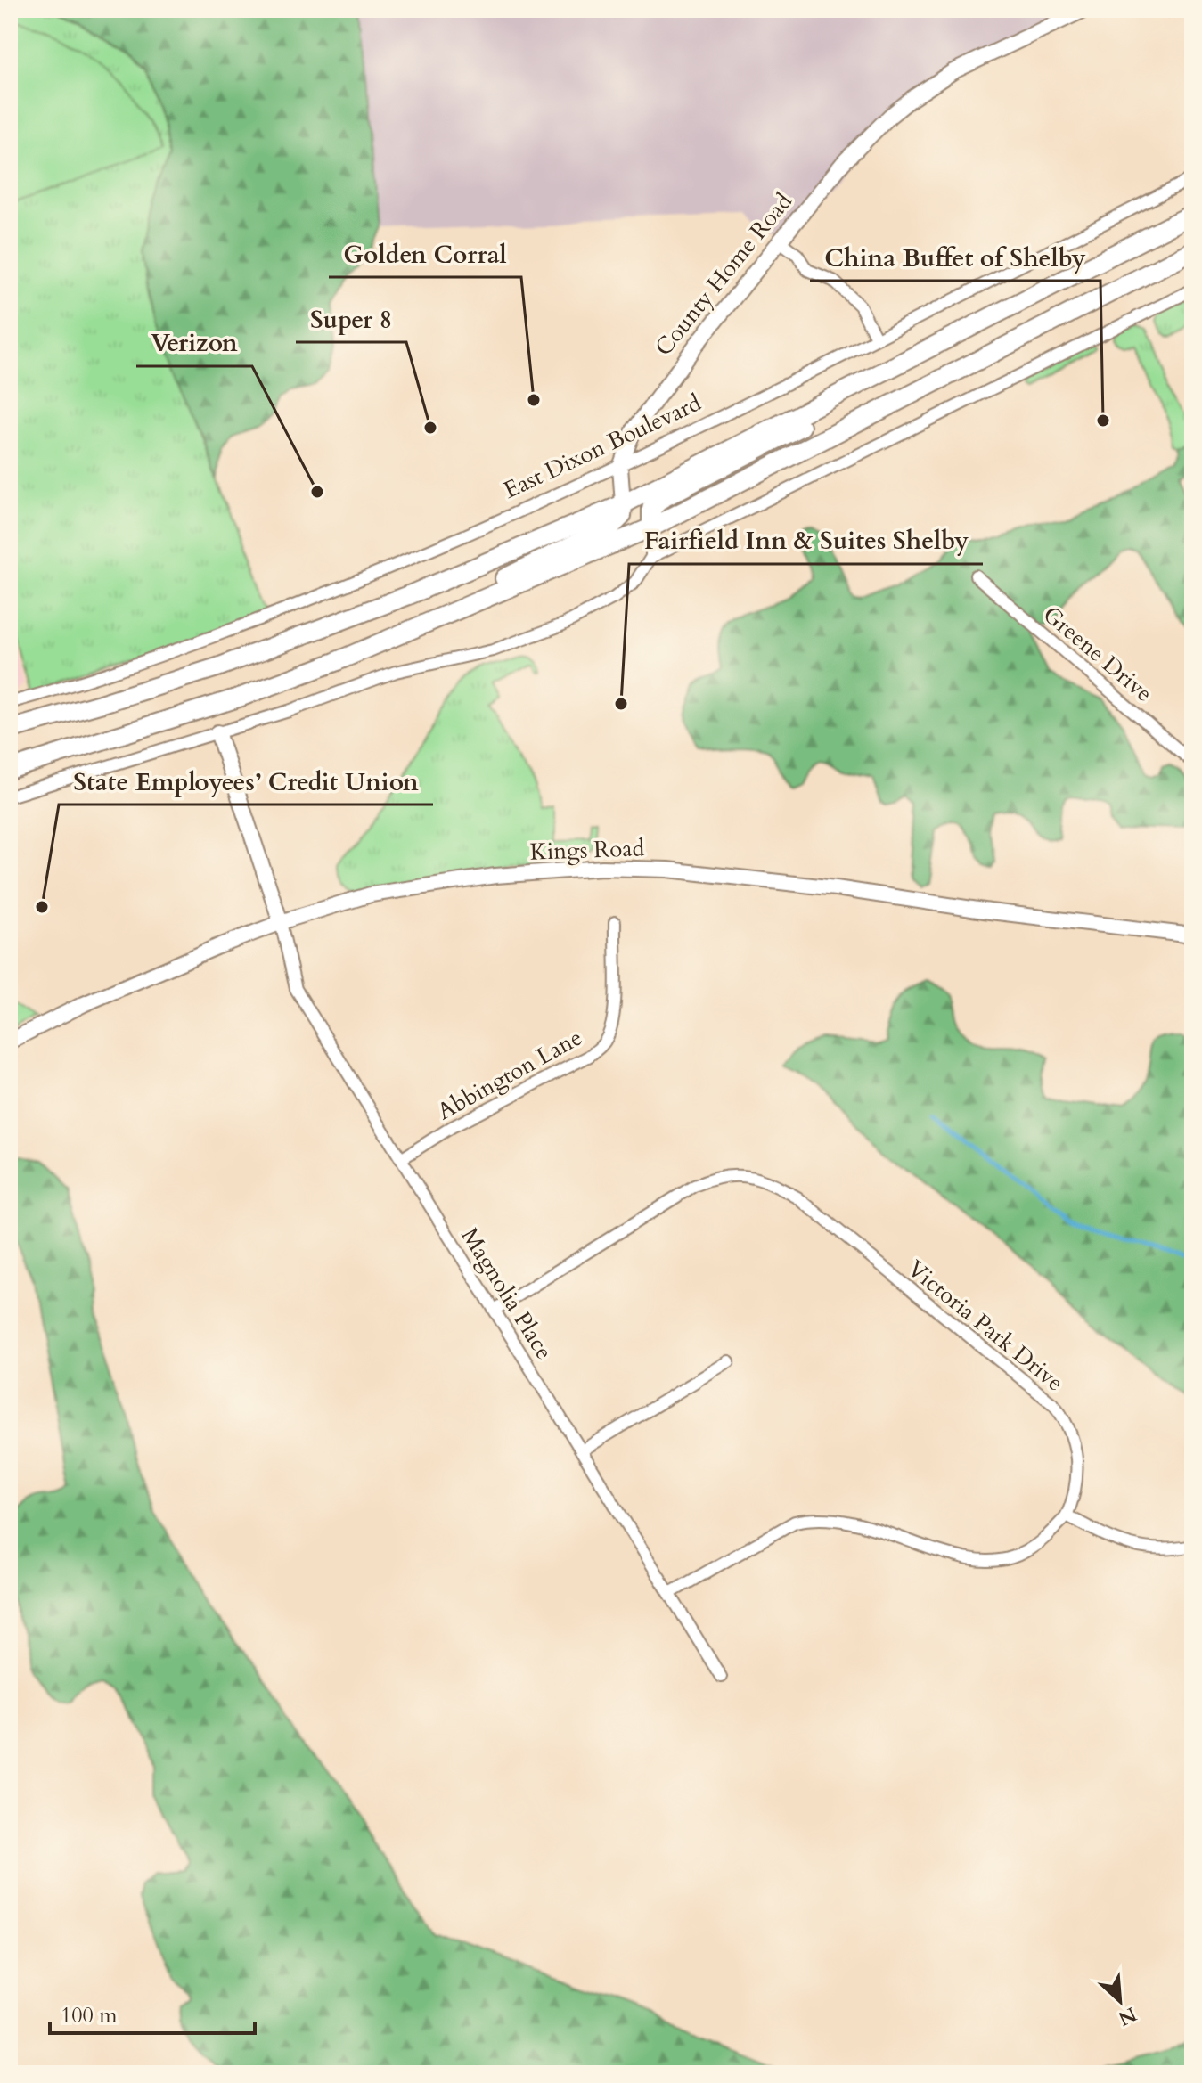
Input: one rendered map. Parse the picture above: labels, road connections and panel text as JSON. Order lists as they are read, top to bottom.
{
  "streets": {
    "street": [
      "County Home Road",
      "East Dixon Boulevard",
      "Greene Drive",
      "Kings Road",
      "Abbington Lane",
      "Magnolia Place",
      "Victoria Park Drive"
    ]
  },
  "crossings": [
    ["County Home Road", "East Dixon Boulevard"],
    ["Kings Road", "Magnolia Place"],
    ["Abbington Lane", "Magnolia Place"],
    ["Magnolia Place", "Victoria Park Drive"]
  ],
  "places": [
    "Golden Corral",
    "China Buffet of Shelby",
    "Super 8",
    "Verizon",
    "Fairfield Inn & Suites Shelby",
    "State Employees’ Credit Union"
  ],
  "scale_bar": "100 m",
  "north": "bottom right"
}
